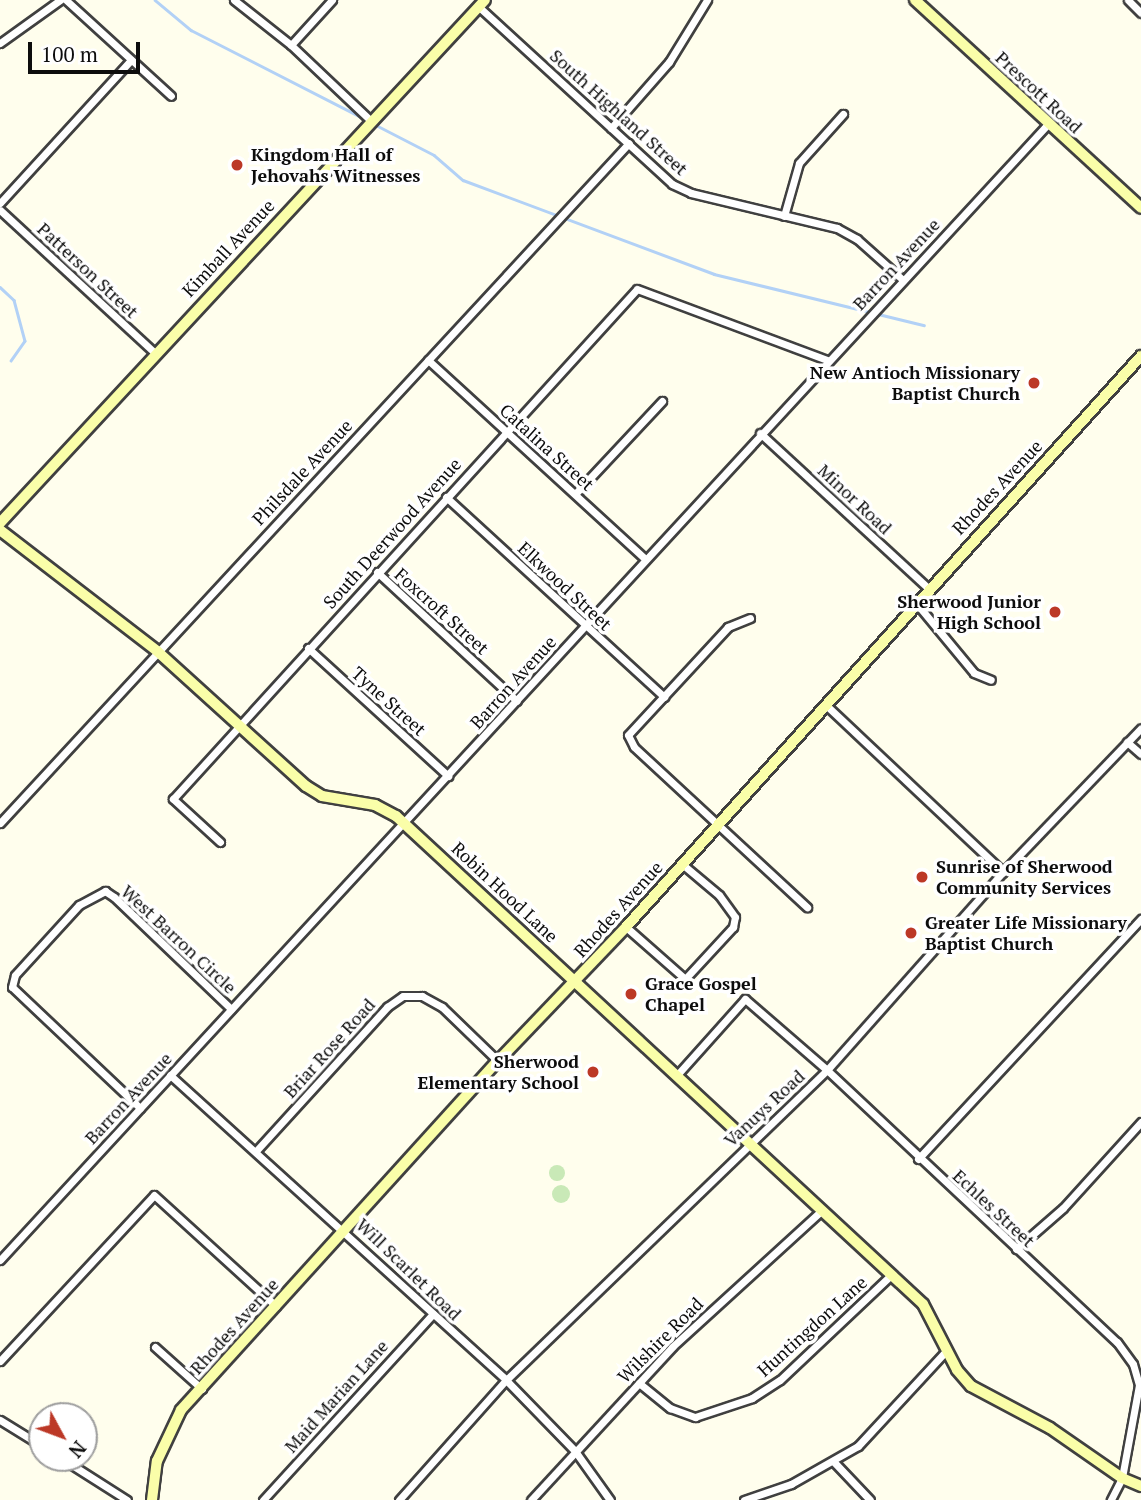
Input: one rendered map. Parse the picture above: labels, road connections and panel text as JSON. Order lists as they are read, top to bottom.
{
  "streets": {
    "main road": [
      "Prescott Road",
      "Kimball Avenue",
      "Rhodes Avenue",
      "Robin Hood Lane"
    ],
    "street": [
      "South Highland Street",
      "Barron Avenue",
      "Patterson Street",
      "Catalina Street",
      "Philsdale Avenue",
      "Minor Road",
      "South Deerwood Avenue",
      "Elkwood Street",
      "Foxcroft Street",
      "Tyne Street",
      "West Barron Circle",
      "Briar Rose Road",
      "Vanuys Road",
      "Echles Street",
      "Will Scarlet Road",
      "Huntingdon Lane",
      "Wilshire Road",
      "Maid Marian Lane"
    ]
  },
  "crossings": [
    ["Prescott Road", "Barron Avenue"],
    ["South Highland Street", "Kimball Avenue"],
    ["South Highland Street", "Barron Avenue"],
    ["South Highland Street", "Philsdale Avenue"],
    ["Kimball Avenue", "Patterson Street"],
    ["Barron Avenue", "Catalina Street"],
    ["Barron Avenue", "Minor Road"],
    ["Barron Avenue", "South Deerwood Avenue"],
    ["Barron Avenue", "Elkwood Street"],
    ["Barron Avenue", "Foxcroft Street"],
    ["Barron Avenue", "Tyne Street"],
    ["Barron Avenue", "Robin Hood Lane"],
    ["Barron Avenue", "West Barron Circle"],
    ["Barron Avenue", "Will Scarlet Road"],
    ["Catalina Street", "Philsdale Avenue"],
    ["Catalina Street", "South Deerwood Avenue"],
    ["Philsdale Avenue", "Robin Hood Lane"],
    ["Rhodes Avenue", "Minor Road"],
    ["Rhodes Avenue", "Robin Hood Lane"],
    ["Rhodes Avenue", "Briar Rose Road"],
    ["Rhodes Avenue", "Will Scarlet Road"],
    ["South Deerwood Avenue", "Elkwood Street"],
    ["South Deerwood Avenue", "Foxcroft Street"],
    ["South Deerwood Avenue", "Tyne Street"],
    ["South Deerwood Avenue", "Robin Hood Lane"],
    ["Robin Hood Lane", "Vanuys Road"],
    ["Robin Hood Lane", "Echles Street"],
    ["Robin Hood Lane", "Huntingdon Lane"],
    ["Robin Hood Lane", "Wilshire Road"],
    ["Briar Rose Road", "Will Scarlet Road"],
    ["Vanuys Road", "Echles Street"],
    ["Vanuys Road", "Will Scarlet Road"],
    ["Will Scarlet Road", "Wilshire Road"],
    ["Will Scarlet Road", "Maid Marian Lane"],
    ["Huntingdon Lane", "Wilshire Road"]
  ],
  "places": [
    "Kingdom Hall of Jehovahs Witnesses",
    "New Antioch Missionary Baptist Church",
    "Sherwood Junior High School",
    "Sunrise of Sherwood Community Services",
    "Greater Life Missionary Baptist Church",
    "Grace Gospel Chapel",
    "Sherwood Elementary School"
  ],
  "scale_bar": "100 m",
  "north": "bottom right"
}
